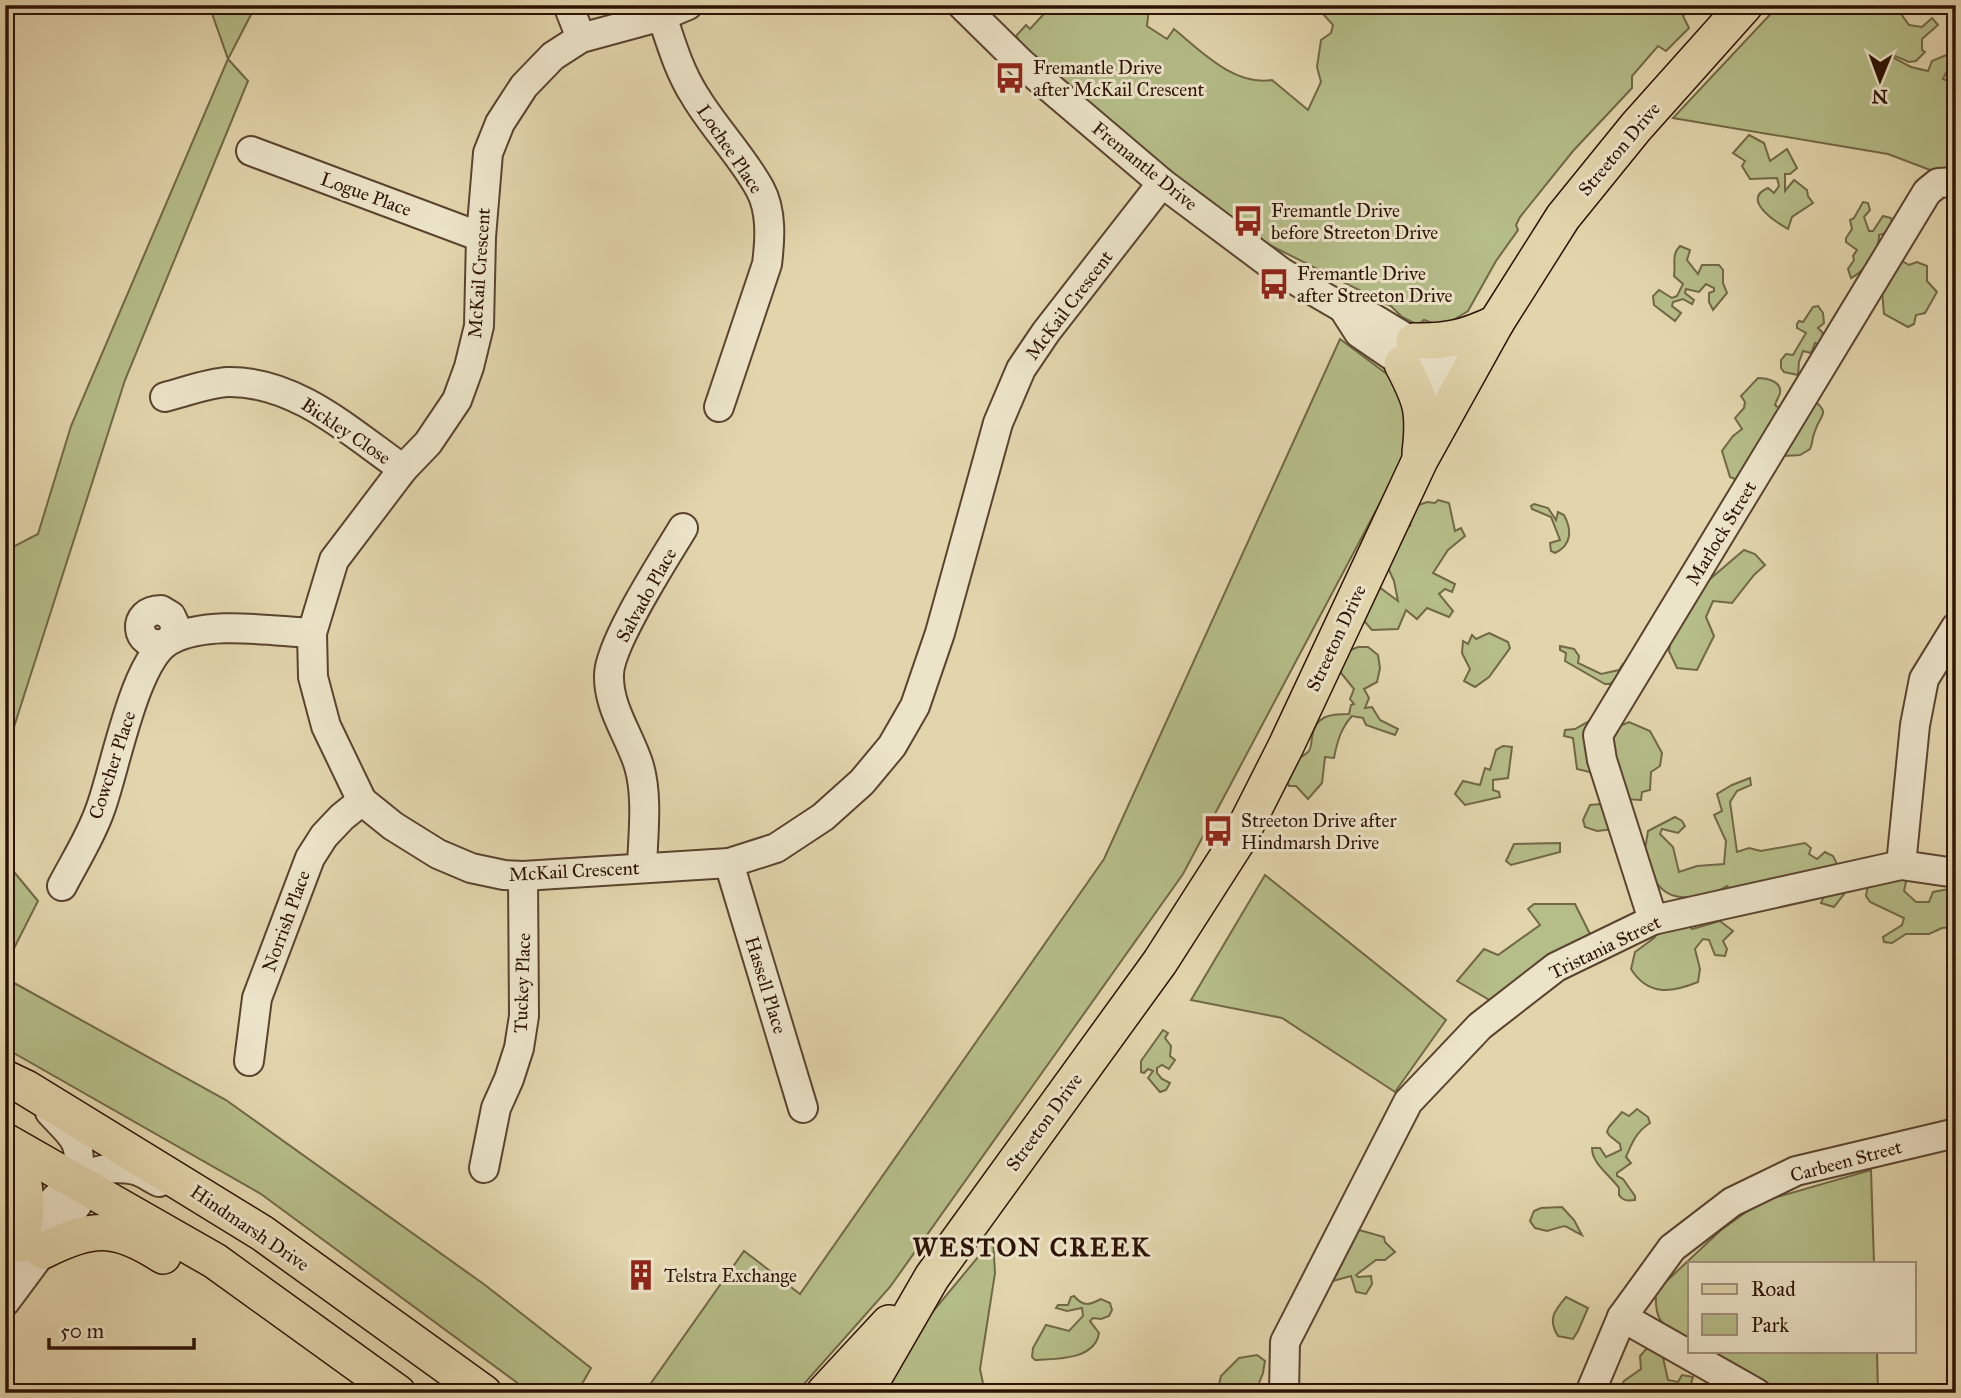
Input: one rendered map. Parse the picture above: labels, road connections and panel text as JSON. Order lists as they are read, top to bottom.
{
  "streets": {
    "main road": ["Streeton Drive", "Hindmarsh Drive"],
    "street": [
      "Lochee Place",
      "Fremantle Drive",
      "Logue Place",
      "McKail Crescent",
      "Bickley Close",
      "Marlock Street",
      "Salvado Place",
      "Cowcher Place",
      "Norrish Place",
      "Tristania Street",
      "Tuckey Place",
      "Hassell Place",
      "Carbeen Street"
    ]
  },
  "crossings": [
    ["Lochee Place", "McKail Crescent"],
    ["Streeton Drive", "Fremantle Drive"],
    ["Fremantle Drive", "McKail Crescent"],
    ["Logue Place", "McKail Crescent"],
    ["McKail Crescent", "Bickley Close"],
    ["McKail Crescent", "Salvado Place"],
    ["McKail Crescent", "Cowcher Place"],
    ["McKail Crescent", "Norrish Place"],
    ["McKail Crescent", "Tuckey Place"],
    ["McKail Crescent", "Hassell Place"],
    ["Marlock Street", "Tristania Street"]
  ],
  "districts": ["WESTON CREEK"],
  "places": {
    "bus stop": [
      "Fremantle Drive after McKail Crescent",
      "Fremantle Drive before Streeton Drive",
      "Fremantle Drive after Streeton Drive",
      "Streeton Drive after Hindmarsh Drive"
    ],
    "building": ["Telstra Exchange"]
  },
  "legend": ["Road", "Park"],
  "scale_bar": "50 m",
  "north": "bottom"
}
